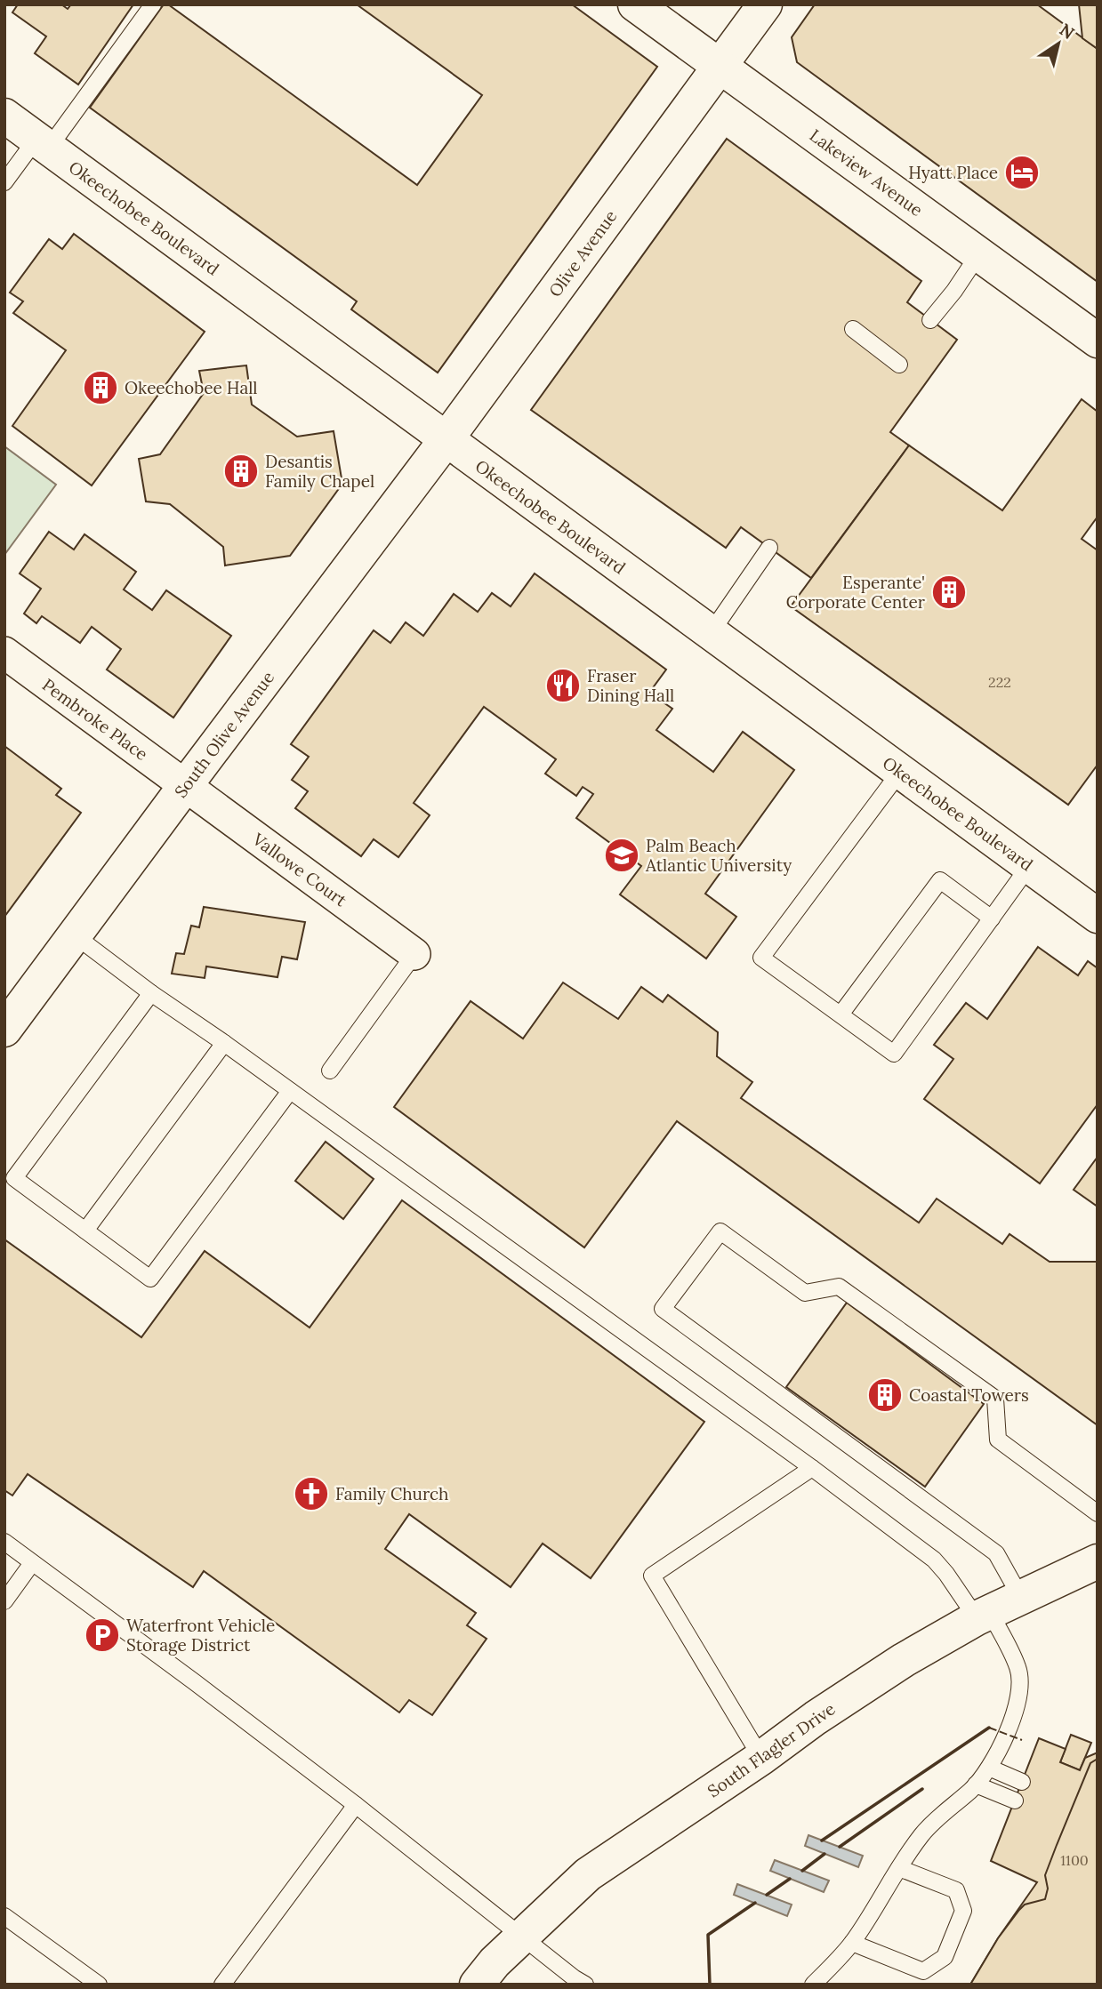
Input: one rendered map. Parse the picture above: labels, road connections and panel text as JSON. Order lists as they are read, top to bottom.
{
  "streets": {
    "street": [
      "Lakeview Avenue",
      "Okeechobee Boulevard",
      "Olive Avenue",
      "Pembroke Place",
      "South Olive Avenue",
      "Vallowe Court",
      "South Flagler Drive"
    ]
  },
  "crossings": [
    ["Lakeview Avenue", "Olive Avenue"],
    ["Okeechobee Boulevard", "Olive Avenue"],
    ["Okeechobee Boulevard", "South Olive Avenue"],
    ["Olive Avenue", "South Olive Avenue"],
    ["Pembroke Place", "South Olive Avenue"],
    ["Pembroke Place", "Vallowe Court"],
    ["South Olive Avenue", "Vallowe Court"]
  ],
  "places": {
    "hotel": ["Hyatt Place"],
    "building": [
      "Okeechobee Hall",
      "Desantis Family Chapel",
      "Esperante' Corporate Center",
      "Coastal Towers"
    ],
    "restaurant": ["Fraser Dining Hall"],
    "school or university": ["Palm Beach Atlantic University"],
    "church": ["Family Church"],
    "parking": ["Waterfront Vehicle Storage District"]
  },
  "house_numbers": ["222", "1100"],
  "north": "top right"
}
